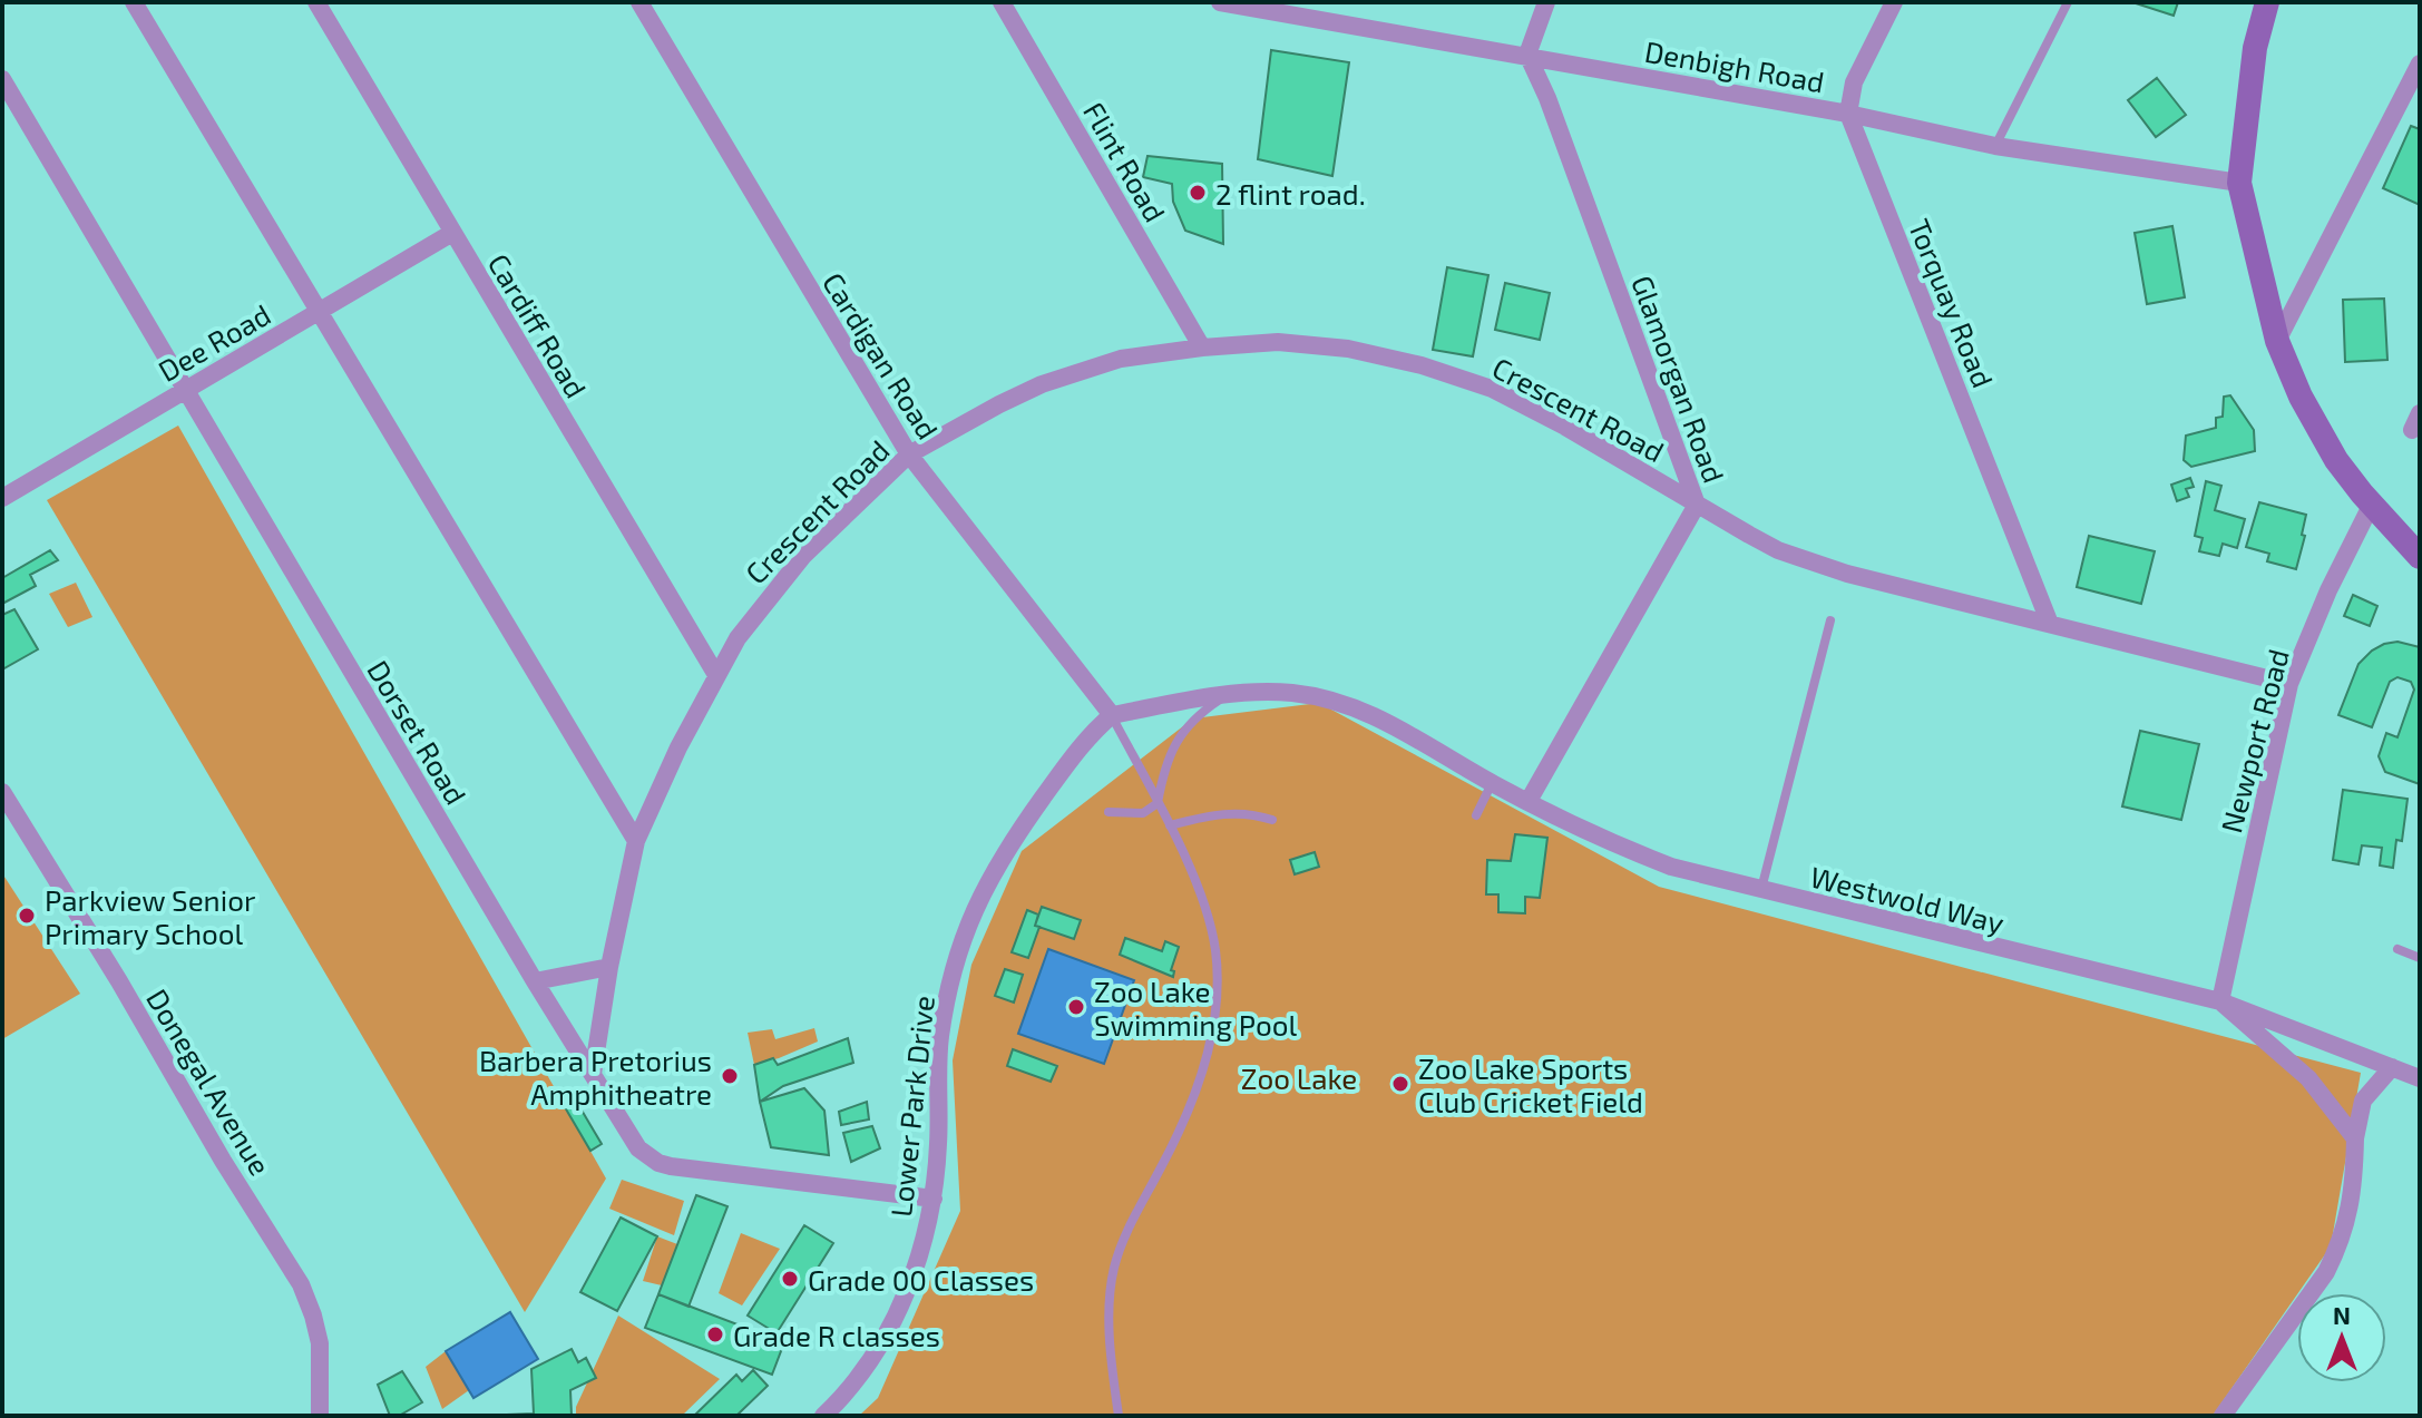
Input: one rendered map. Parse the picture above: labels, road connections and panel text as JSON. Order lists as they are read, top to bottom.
{
  "streets": {
    "street": [
      "Denbigh Road",
      "Flint Road",
      "Torquay Road",
      "Cardiff Road",
      "Dee Road",
      "Cardigan Road",
      "Glamorgan Road",
      "Crescent Road",
      "Dorset Road",
      "Newport Road",
      "Westwold Way",
      "Donegal Avenue",
      "Lower Park Drive"
    ]
  },
  "crossings": [
    ["Denbigh Road", "Torquay Road"],
    ["Denbigh Road", "Glamorgan Road"],
    ["Flint Road", "Crescent Road"],
    ["Torquay Road", "Crescent Road"],
    ["Cardiff Road", "Dee Road"],
    ["Cardiff Road", "Crescent Road"],
    ["Dee Road", "Dorset Road"],
    ["Cardigan Road", "Crescent Road"],
    ["Cardigan Road", "Westwold Way"],
    ["Cardigan Road", "Lower Park Drive"],
    ["Glamorgan Road", "Crescent Road"],
    ["Glamorgan Road", "Westwold Way"],
    ["Crescent Road", "Dorset Road"],
    ["Crescent Road", "Newport Road"],
    ["Dorset Road", "Lower Park Drive"],
    ["Newport Road", "Westwold Way"],
    ["Westwold Way", "Lower Park Drive"]
  ],
  "parks": ["Zoo Lake"],
  "places": [
    "2 flint road.",
    "Parkview Senior Primary School",
    "Zoo Lake Swimming Pool",
    "Barbera Pretorius Amphitheatre",
    "Zoo Lake Sports Club Cricket Field",
    "Grade 00 Classes",
    "Grade R classes"
  ],
  "north": "top"
}
